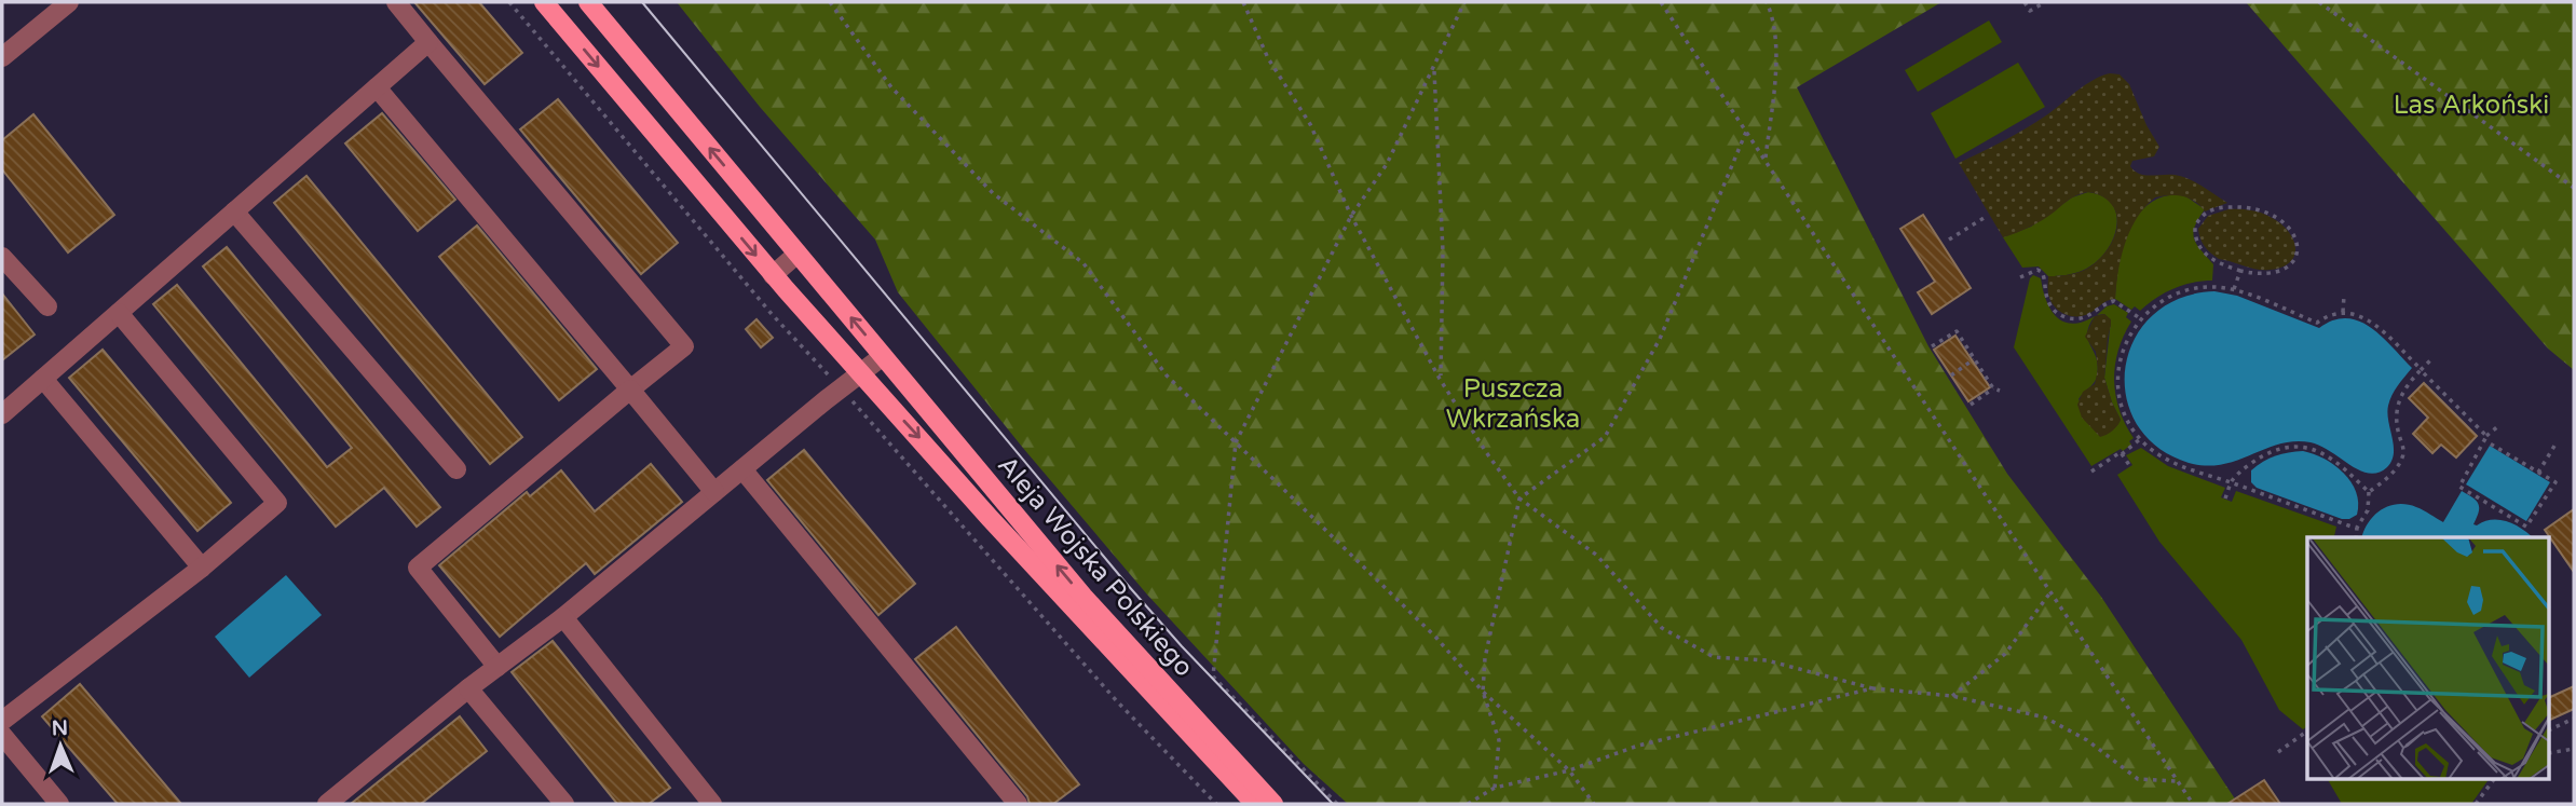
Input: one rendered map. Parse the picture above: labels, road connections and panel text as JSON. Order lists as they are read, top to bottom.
{
  "streets": {
    "main road": ["Aleja Wojska Polskiego"]
  },
  "parks": ["Las Arkoński", "Puszcza Wkrzańska"],
  "north": "top"
}
